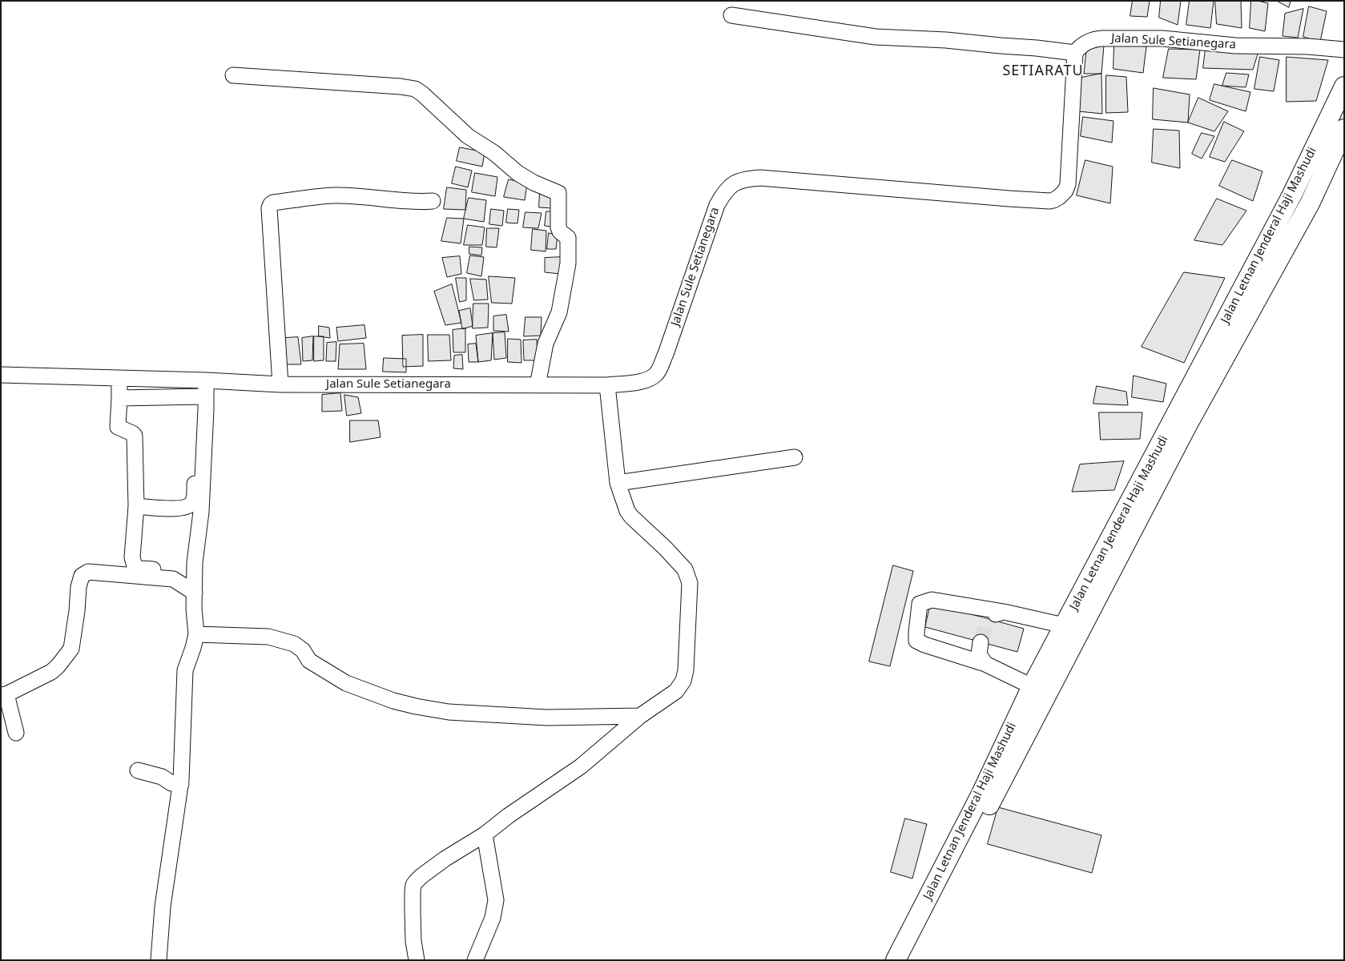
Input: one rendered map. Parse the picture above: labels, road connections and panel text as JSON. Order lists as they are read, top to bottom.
{
  "streets": {
    "main road": ["Jalan Letnan Jenderal Haji Mashudi"],
    "street": ["Jalan Sule Setianegara"]
  },
  "districts": ["SETIARATU"]
}
